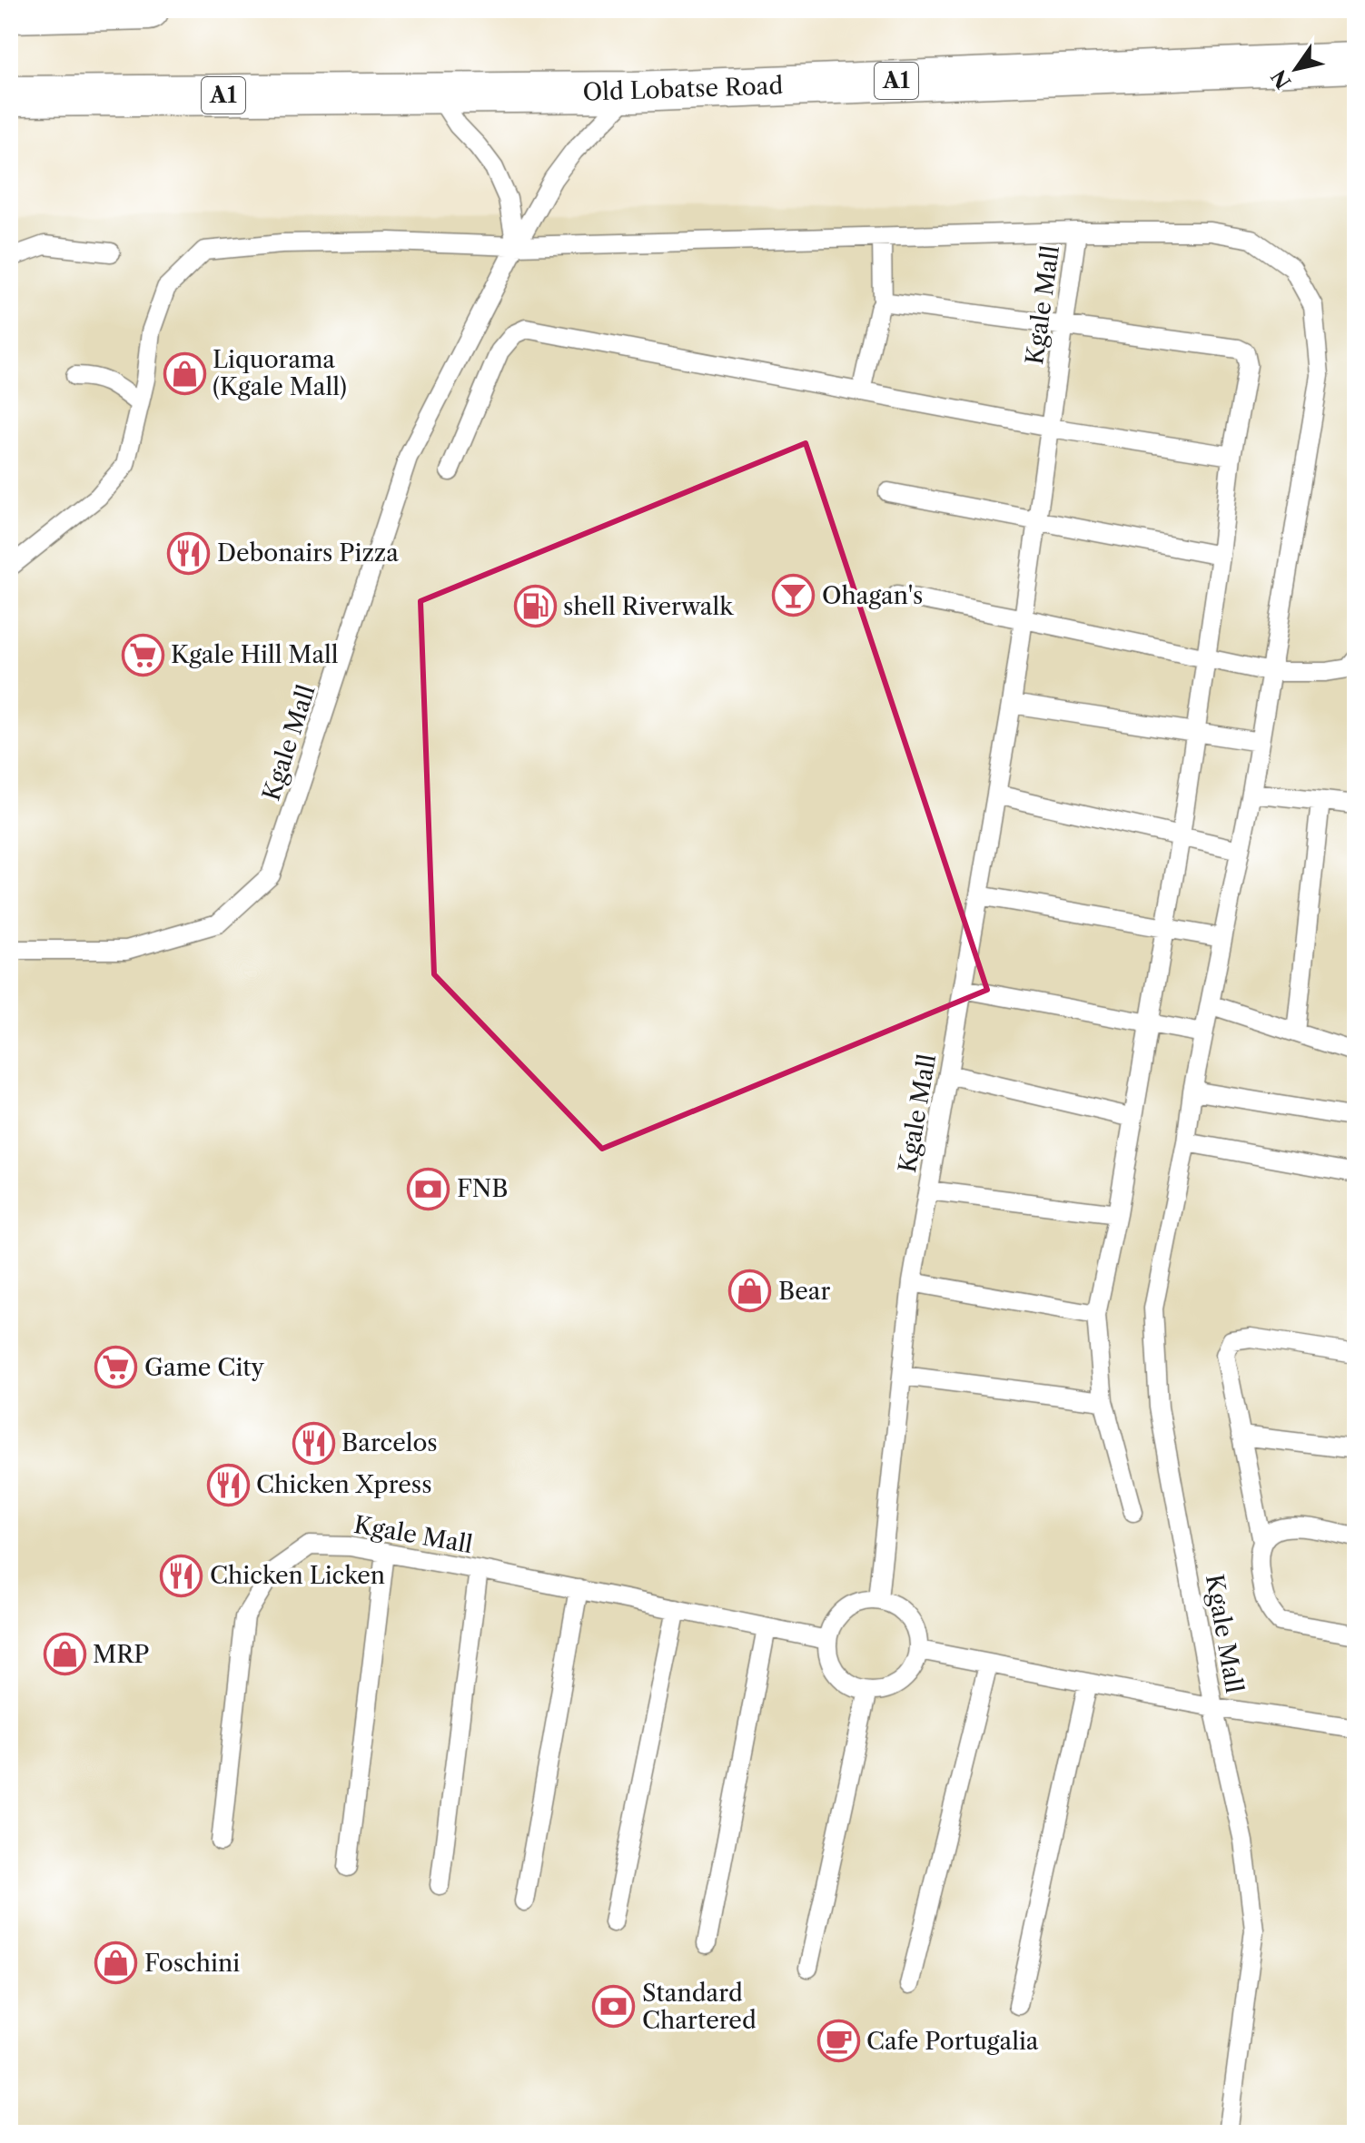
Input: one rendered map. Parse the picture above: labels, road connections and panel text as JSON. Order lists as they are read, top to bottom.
{
  "streets": {
    "highway": ["A1", "Old Lobatse Road"],
    "lane": ["Kgale Mall"]
  },
  "crossings": [
    ["Old Lobatse Road", "Kgale Mall"]
  ],
  "places": {
    "shop": [
      "Liquorama (Kgale Mall)",
      "Bear",
      "MRP",
      "Foschini"
    ],
    "restaurant": [
      "Debonairs Pizza",
      "Barcelos",
      "Chicken Xpress",
      "Chicken Licken"
    ],
    "bar": ["Ohagan's"],
    "fuel station": ["shell Riverwalk"],
    "supermarket": ["Kgale Hill Mall", "Game City"],
    "bank": ["FNB", "Standard Chartered"],
    "cafe": ["Cafe Portugalia"]
  },
  "north": "bottom left"
}
